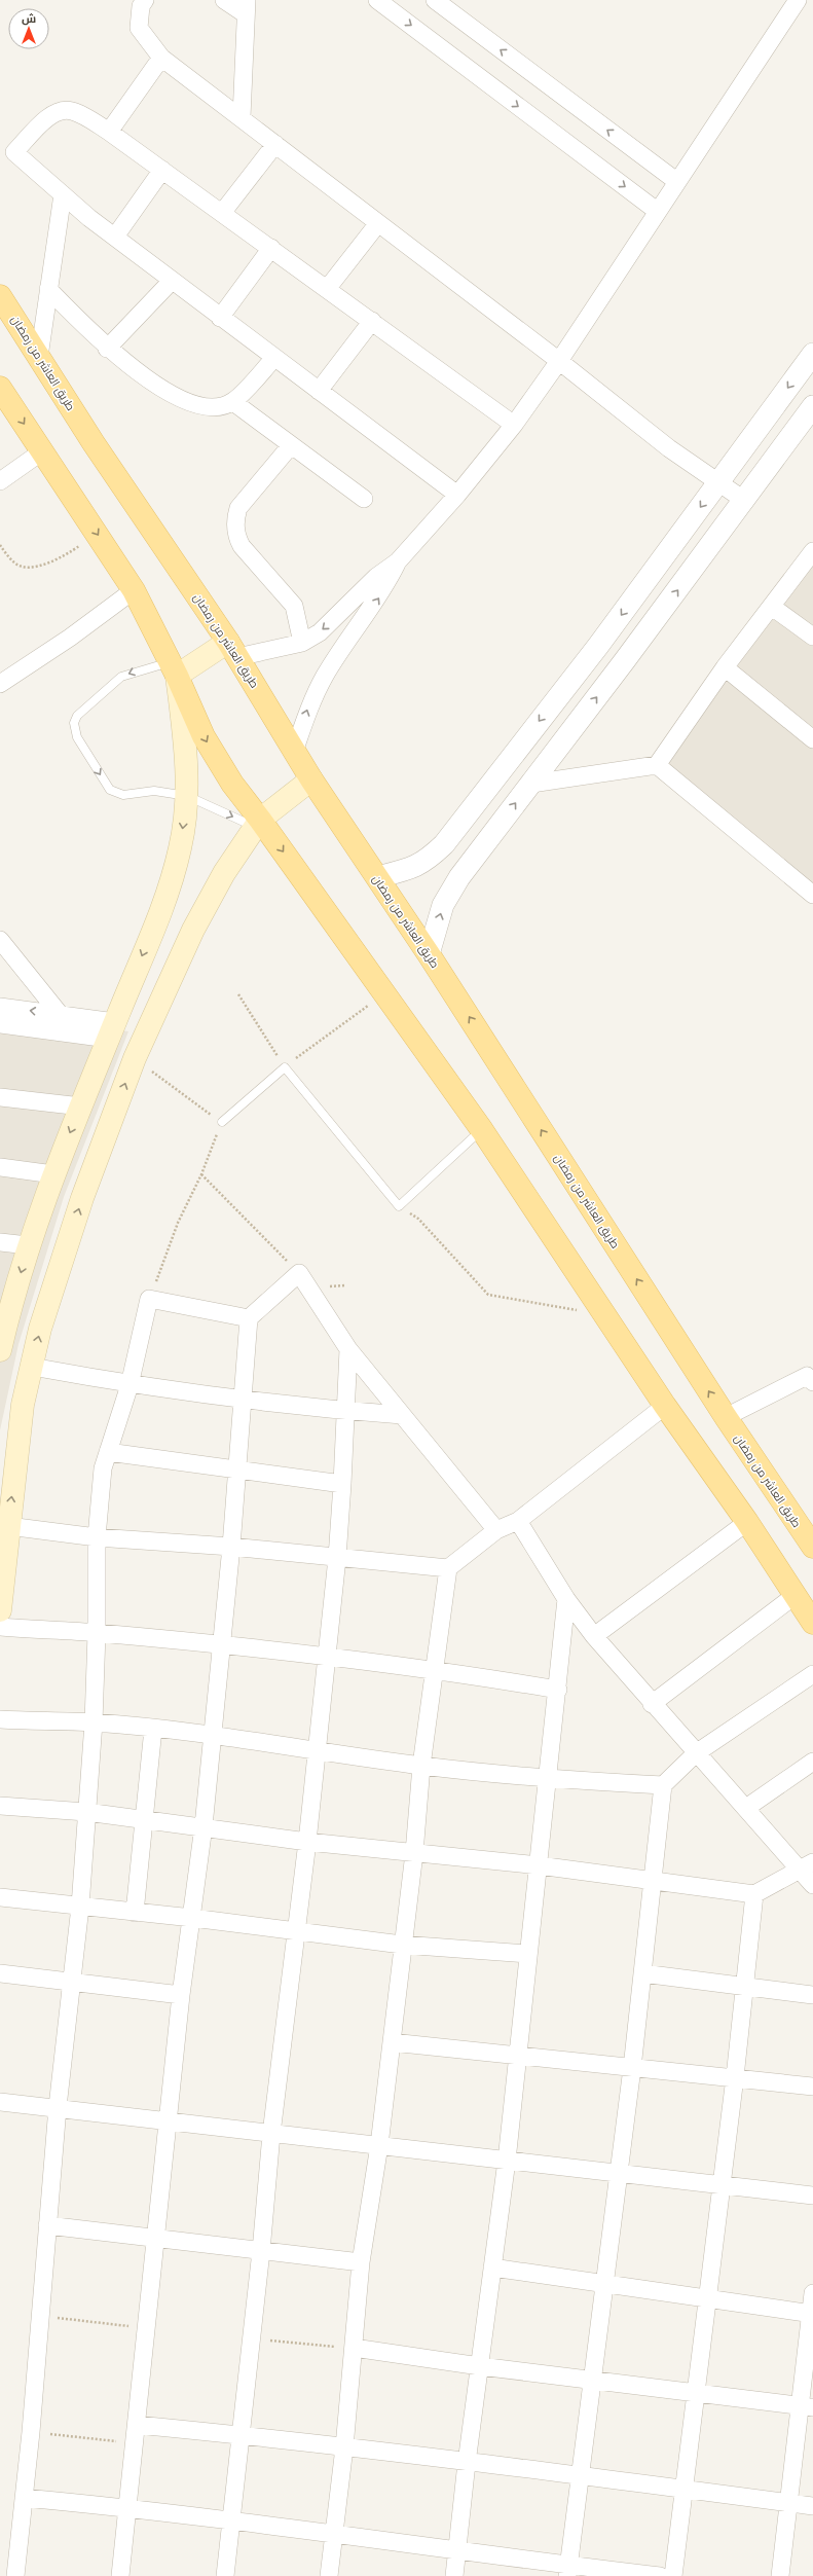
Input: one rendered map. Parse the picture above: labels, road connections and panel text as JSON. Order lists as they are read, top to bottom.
{
  "streets": {
    "main road": ["طريق العاشر من رمضان"]
  },
  "north": "top"
}
